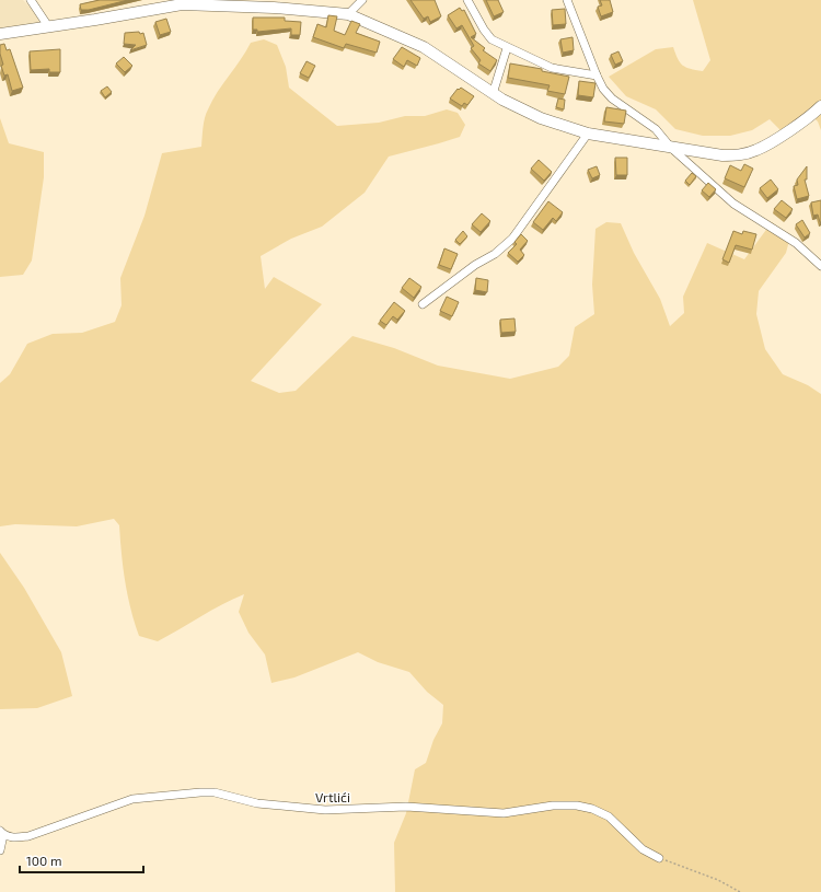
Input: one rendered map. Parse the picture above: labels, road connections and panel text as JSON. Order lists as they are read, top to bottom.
{
  "streets": {
    "street": ["Vrtlići"]
  },
  "scale_bar": "100 m"
}
